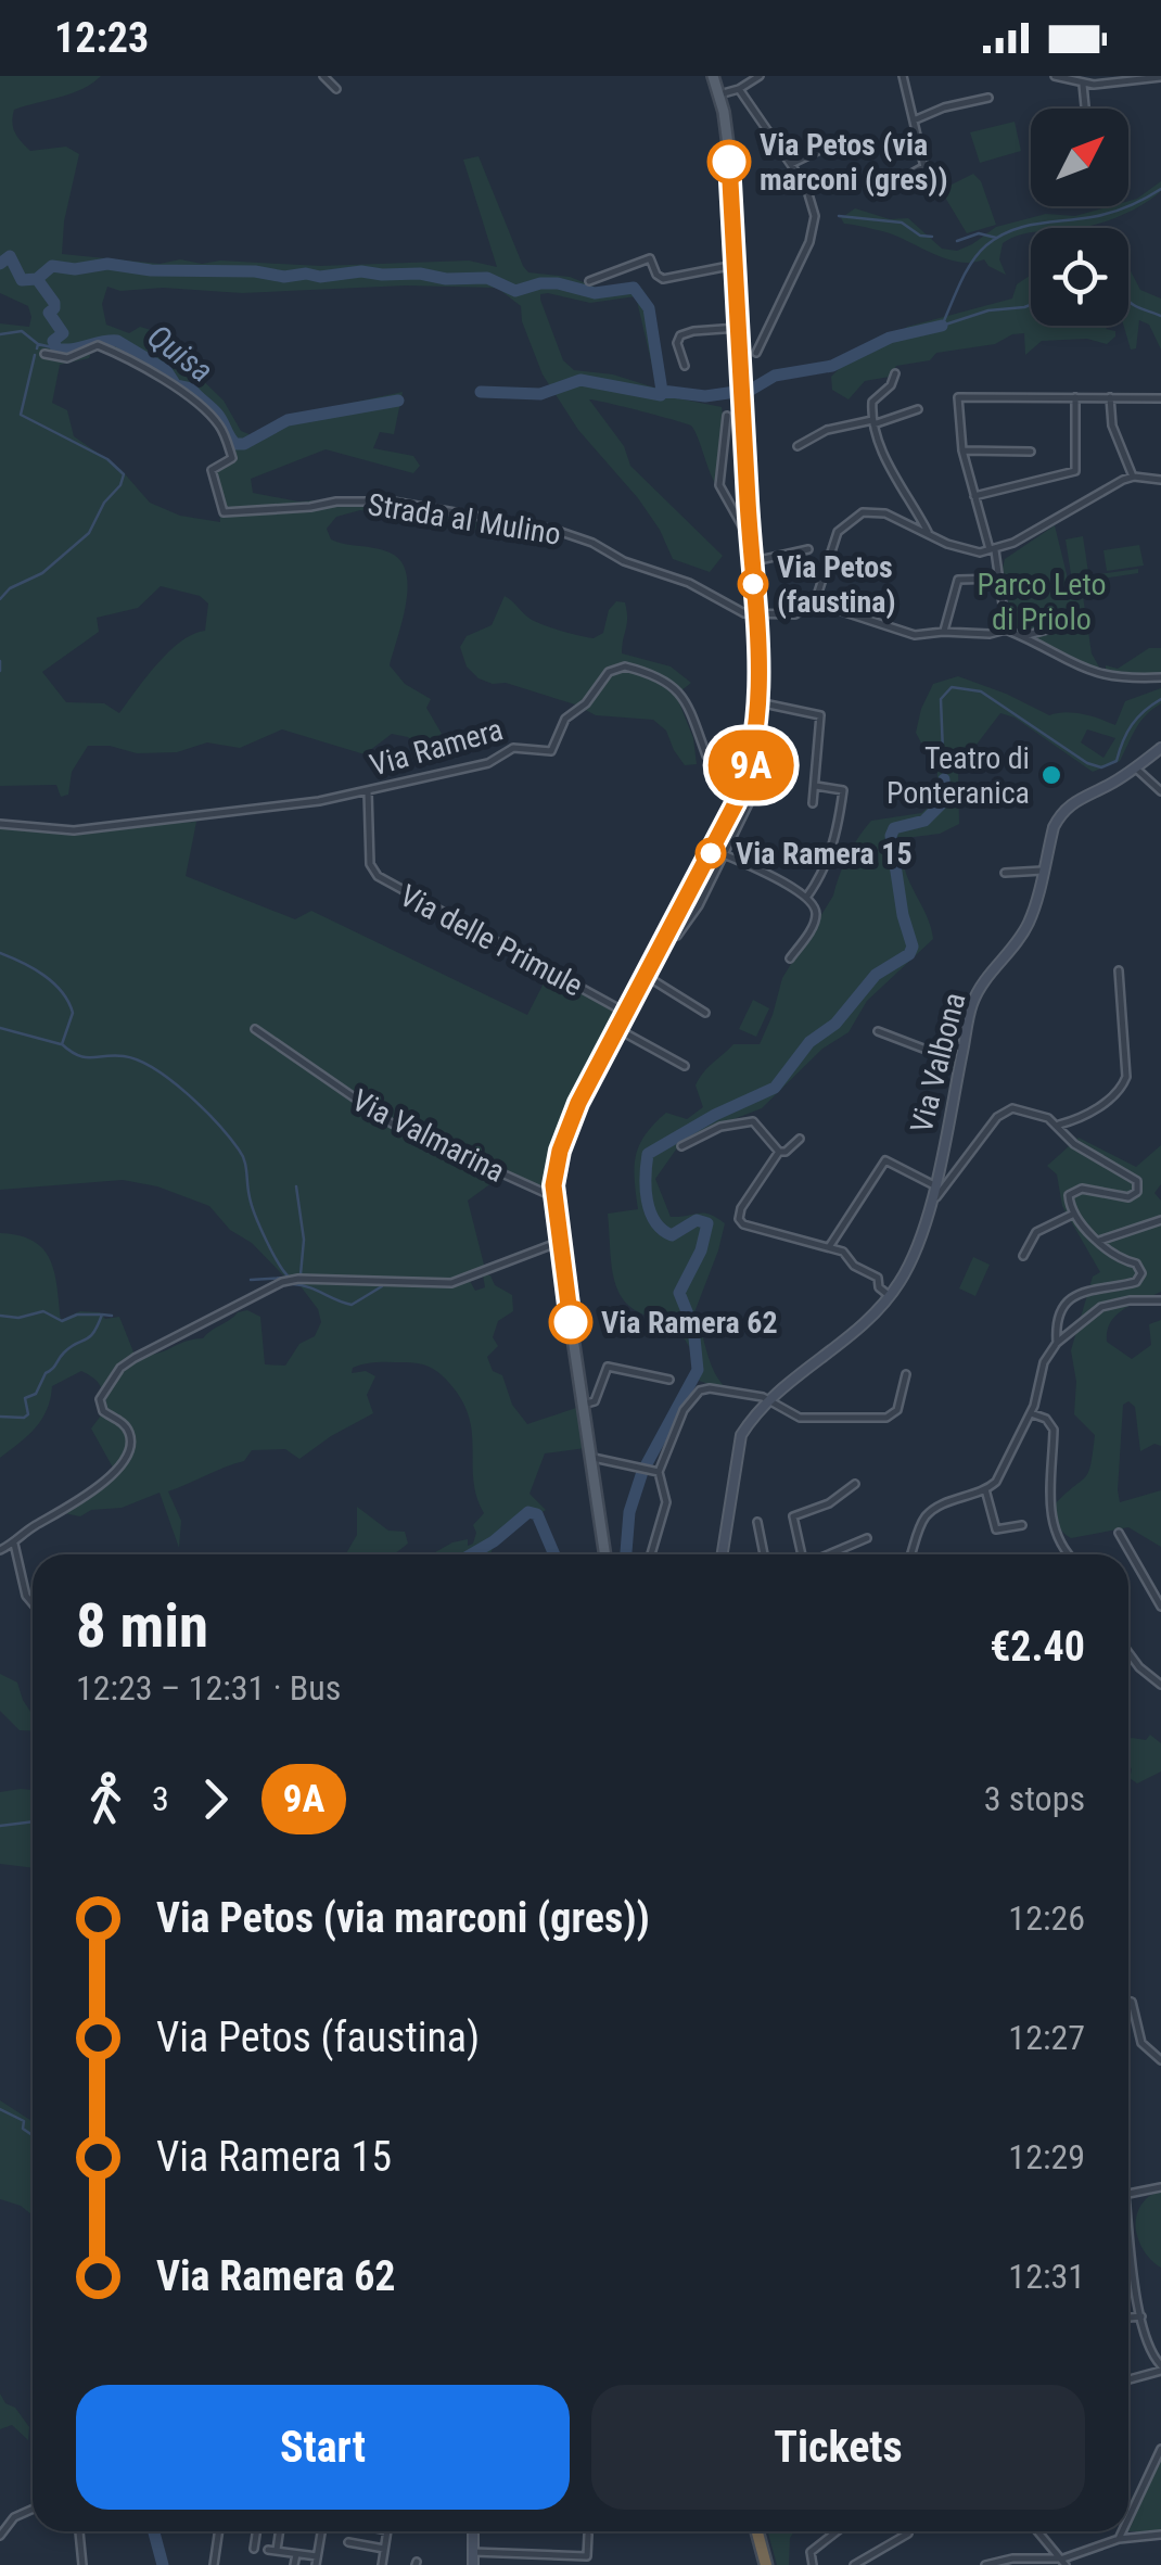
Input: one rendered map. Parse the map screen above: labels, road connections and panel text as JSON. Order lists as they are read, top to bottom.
{
  "streets": {
    "main road": ["Via Ramera"],
    "street": [
      "Strada al Mulino",
      "Via delle Primule",
      "Via Valbona",
      "Via Valmarina"
    ]
  },
  "crossings": [
    ["Strada al Mulino", "Via Ramera"],
    ["Via Ramera", "Via delle Primule"],
    ["Via Ramera", "Via Valmarina"]
  ],
  "water": ["Quisa"],
  "parks": ["Parco Leto di Priolo"],
  "places": [
    "Via Petos (via marconi (gres))",
    "Via Petos (faustina)",
    "Teatro di Ponteranica",
    "Via Ramera 15",
    "Via Ramera 62"
  ],
  "lines": ["bus line 9A"],
  "north": "top right",
  "page": {
    "status": "12:23",
    "on_map": "9A",
    "heading": ["8 min", "12:23 – 12:31 · Bus", "€2.40"],
    "legs": ["3", "9A", "3 stops"],
    "list": [
      {
        "name": "Via Petos (via marconi (gres))",
        "value": "12:26"
      },
      {
        "name": "Via Petos (faustina)",
        "value": "12:27"
      },
      {
        "name": "Via Ramera 15",
        "value": "12:29"
      },
      {
        "name": "Via Ramera 62",
        "value": "12:31"
      }
    ],
    "buttons": ["Start", "Tickets"]
  }
}
